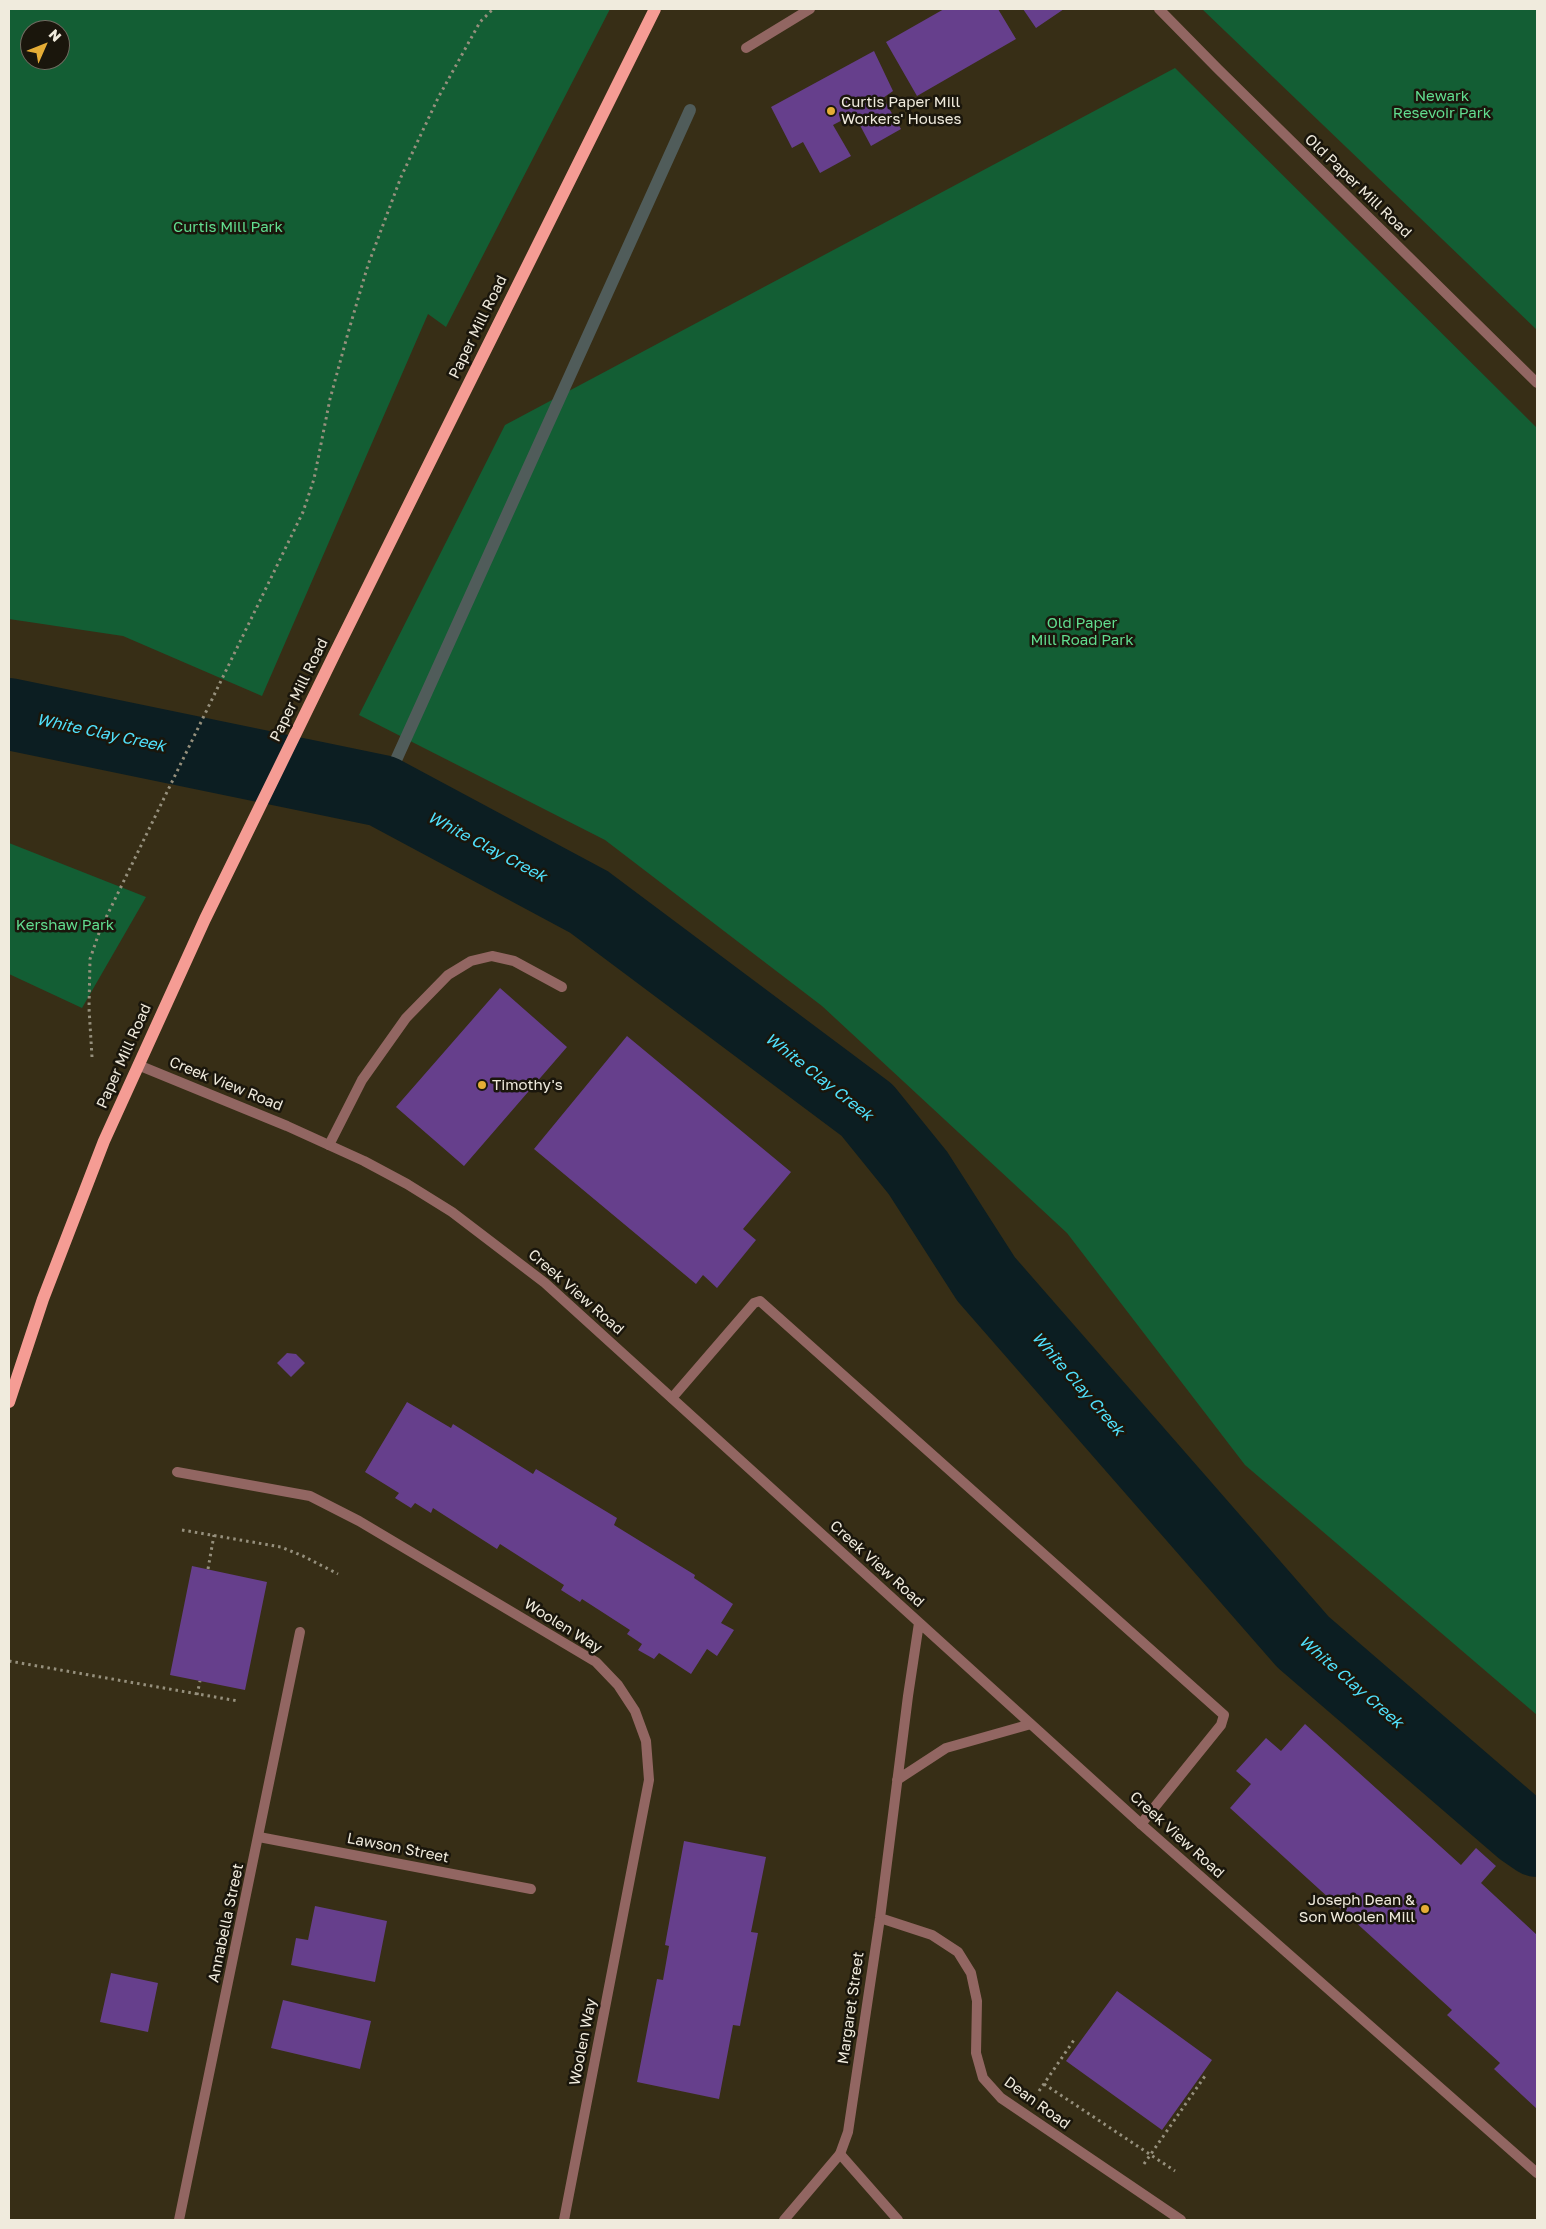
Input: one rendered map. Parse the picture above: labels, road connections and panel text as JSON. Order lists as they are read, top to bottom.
{
  "streets": {
    "main road": ["Paper Mill Road"],
    "street": [
      "Old Paper Mill Road",
      "Creek View Road",
      "Woolen Way",
      "Lawson Street",
      "Annabella Street",
      "Margaret Street",
      "Dean Road"
    ]
  },
  "crossings": [
    ["Paper Mill Road", "Creek View Road"],
    ["Creek View Road", "Margaret Street"],
    ["Lawson Street", "Annabella Street"],
    ["Margaret Street", "Dean Road"]
  ],
  "water": ["White Clay Creek"],
  "parks": [
    "Newark Resevoir Park",
    "Curtis Mill Park",
    "Old Paper Mill Road Park",
    "Kershaw Park"
  ],
  "places": ["Curtis Paper Mill Workers' Houses", "Timothy's", "Joseph Dean & Son Woolen Mill"],
  "north": "top right"
}
